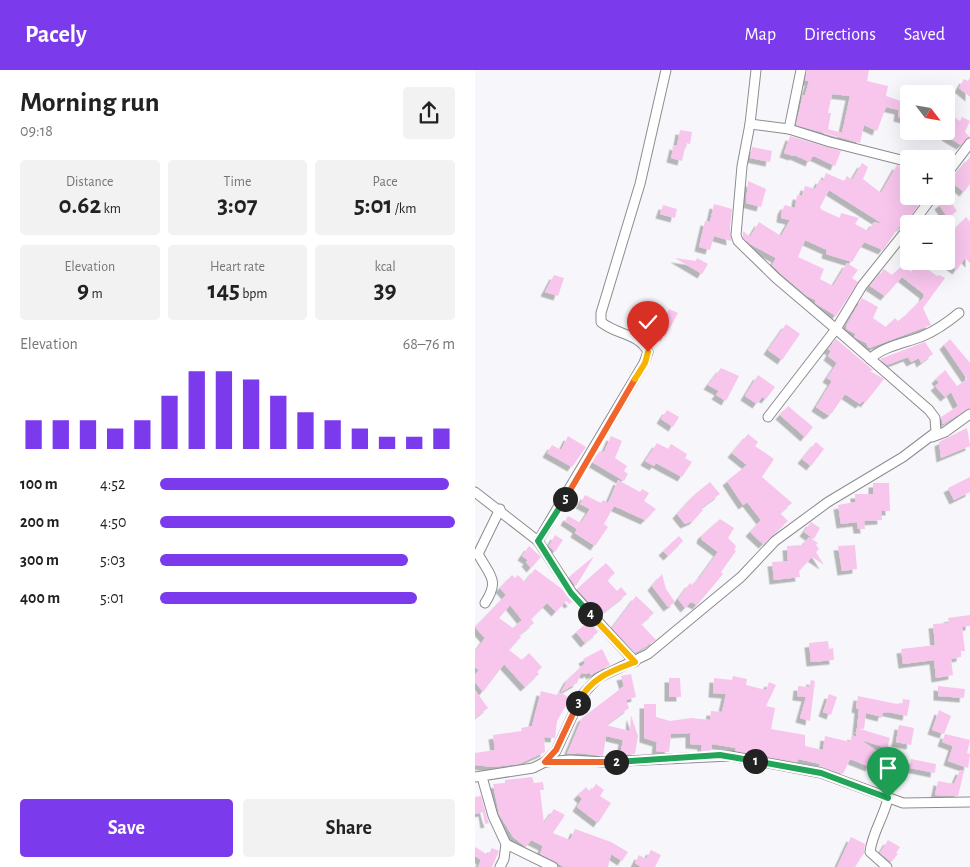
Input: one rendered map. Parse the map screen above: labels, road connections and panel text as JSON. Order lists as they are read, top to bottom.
{
  "north": "bottom right",
  "page": {
    "header": "Pacely",
    "nav": ["Map", "Directions", "Saved"],
    "heading": ["Morning run", "09:18"],
    "map_buttons": ["+", "−"],
    "stats": [
      ["Distance", "0.62 km"],
      ["Time", "3:07"],
      ["Pace", "5:01 /km"],
      ["Elevation", "9 m"],
      ["Heart rate", "145 bpm"],
      ["kcal", "39"]
    ],
    "chart": ["Elevation", "68–76 m"],
    "list": [
      {
        "name": "100 m",
        "note": "4:52"
      },
      {
        "name": "200 m",
        "note": "4:50"
      },
      {
        "name": "300 m",
        "note": "5:03"
      },
      {
        "name": "400 m",
        "note": "5:01"
      }
    ],
    "pins": [
      "5",
      "4",
      "3",
      "1",
      "2"
    ],
    "buttons": ["Save", "Share"]
  }
}
